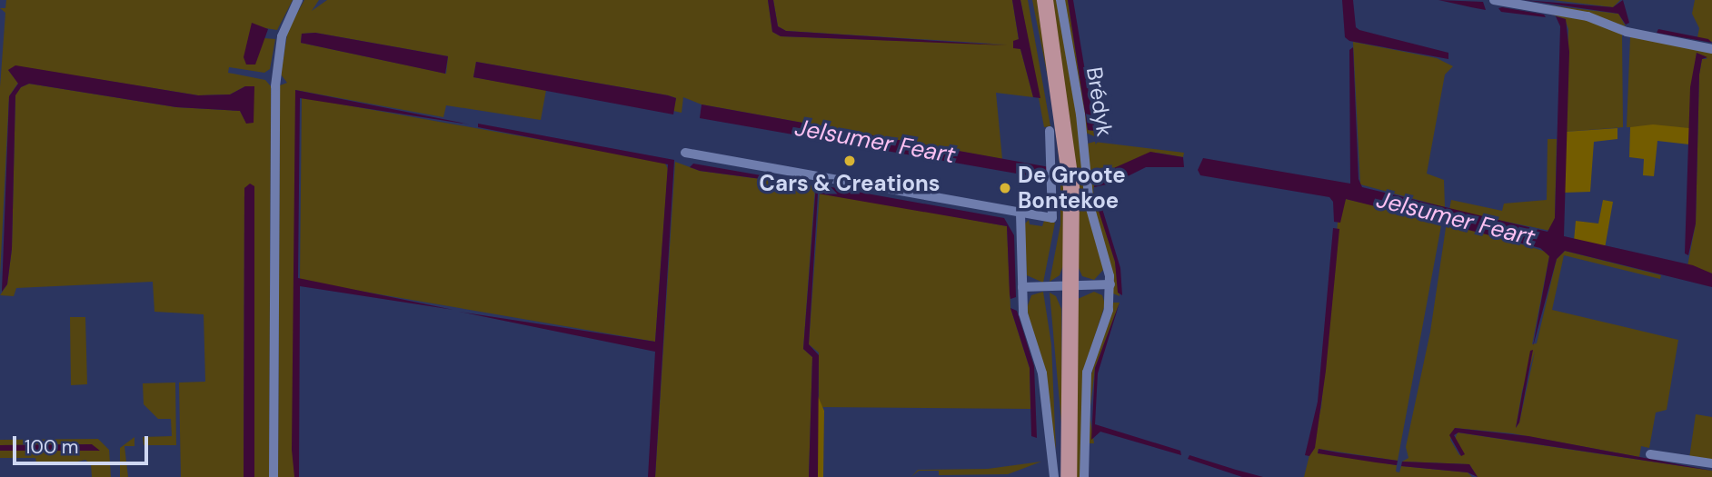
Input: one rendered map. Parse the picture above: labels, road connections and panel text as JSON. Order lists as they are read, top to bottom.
{
  "streets": {
    "main road": ["Brédyk"]
  },
  "water": ["Jelsumer Feart"],
  "places": ["Cars & Creations", "De Groote Bontekoe"],
  "scale_bar": "100 m"
}
